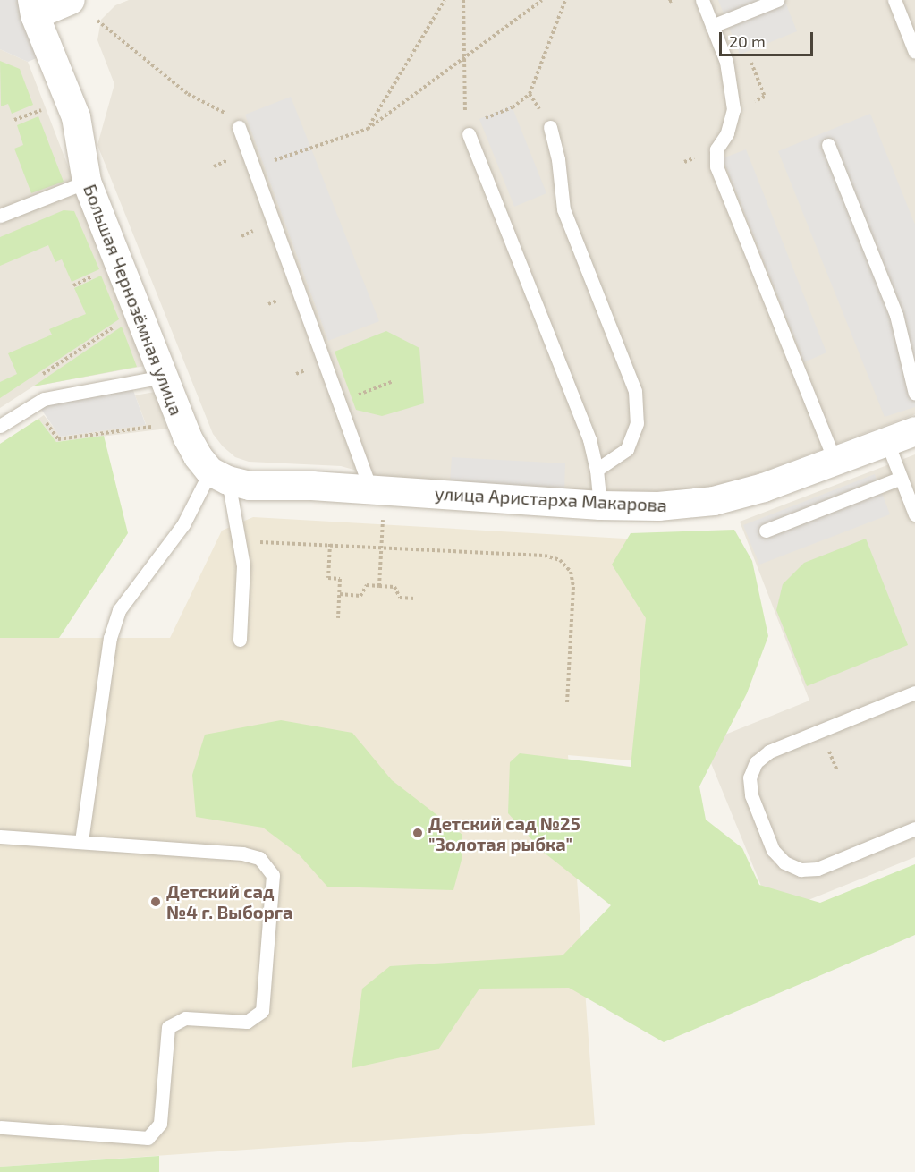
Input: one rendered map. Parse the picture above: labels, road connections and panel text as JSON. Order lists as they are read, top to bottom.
{
  "streets": {
    "street": ["Большая Чернозёмная улица", "улица Аристарха Макарова"]
  },
  "crossings": [
    ["Большая Чернозёмная улица", "улица Аристарха Макарова"]
  ],
  "places": ["Детский сад №25 \"Золотая рыбка\"", "Детский сад №4 г. Выборга"],
  "scale_bar": "20 m"
}
